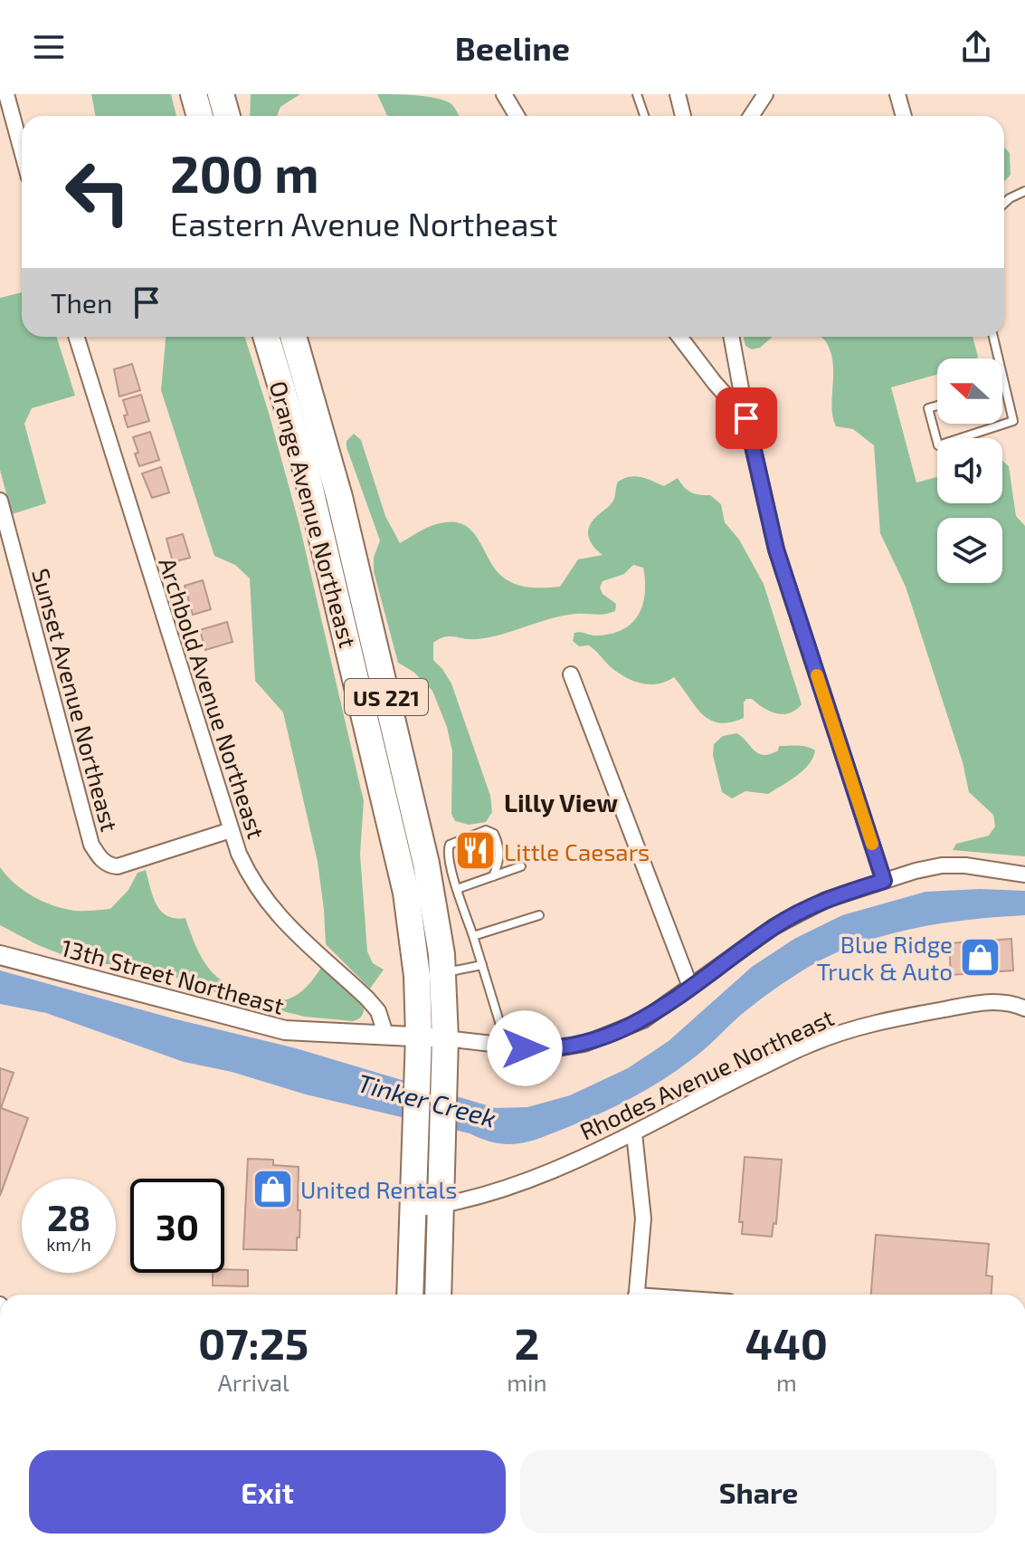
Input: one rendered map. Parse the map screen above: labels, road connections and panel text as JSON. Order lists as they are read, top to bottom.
{
  "streets": {
    "highway": ["Orange Avenue Northeast", "US 221"],
    "street": [
      "Archbold Avenue Northeast",
      "Sunset Avenue Northeast",
      "13th Street Northeast",
      "Rhodes Avenue Northeast"
    ]
  },
  "crossings": [
    ["Orange Avenue Northeast", "13th Street Northeast"],
    ["Orange Avenue Northeast", "Rhodes Avenue Northeast"],
    ["Archbold Avenue Northeast", "Sunset Avenue Northeast"],
    ["Archbold Avenue Northeast", "13th Street Northeast"]
  ],
  "districts": ["Lilly View"],
  "water": ["Tinker Creek"],
  "places": {
    "restaurant": ["Little Caesars"],
    "shop": ["Blue Ridge Truck & Auto", "United Rentals"]
  },
  "north": "left",
  "page": {
    "header": "Beeline",
    "turn": ["200 m", "Eastern Avenue Northeast"],
    "then": "Then",
    "speed": "28 km/h",
    "limit": "30",
    "eta": [
      "07:25",
      "Arrival",
      "2",
      "min",
      "440",
      "m"
    ],
    "buttons": ["Exit", "Share"]
  }
}
